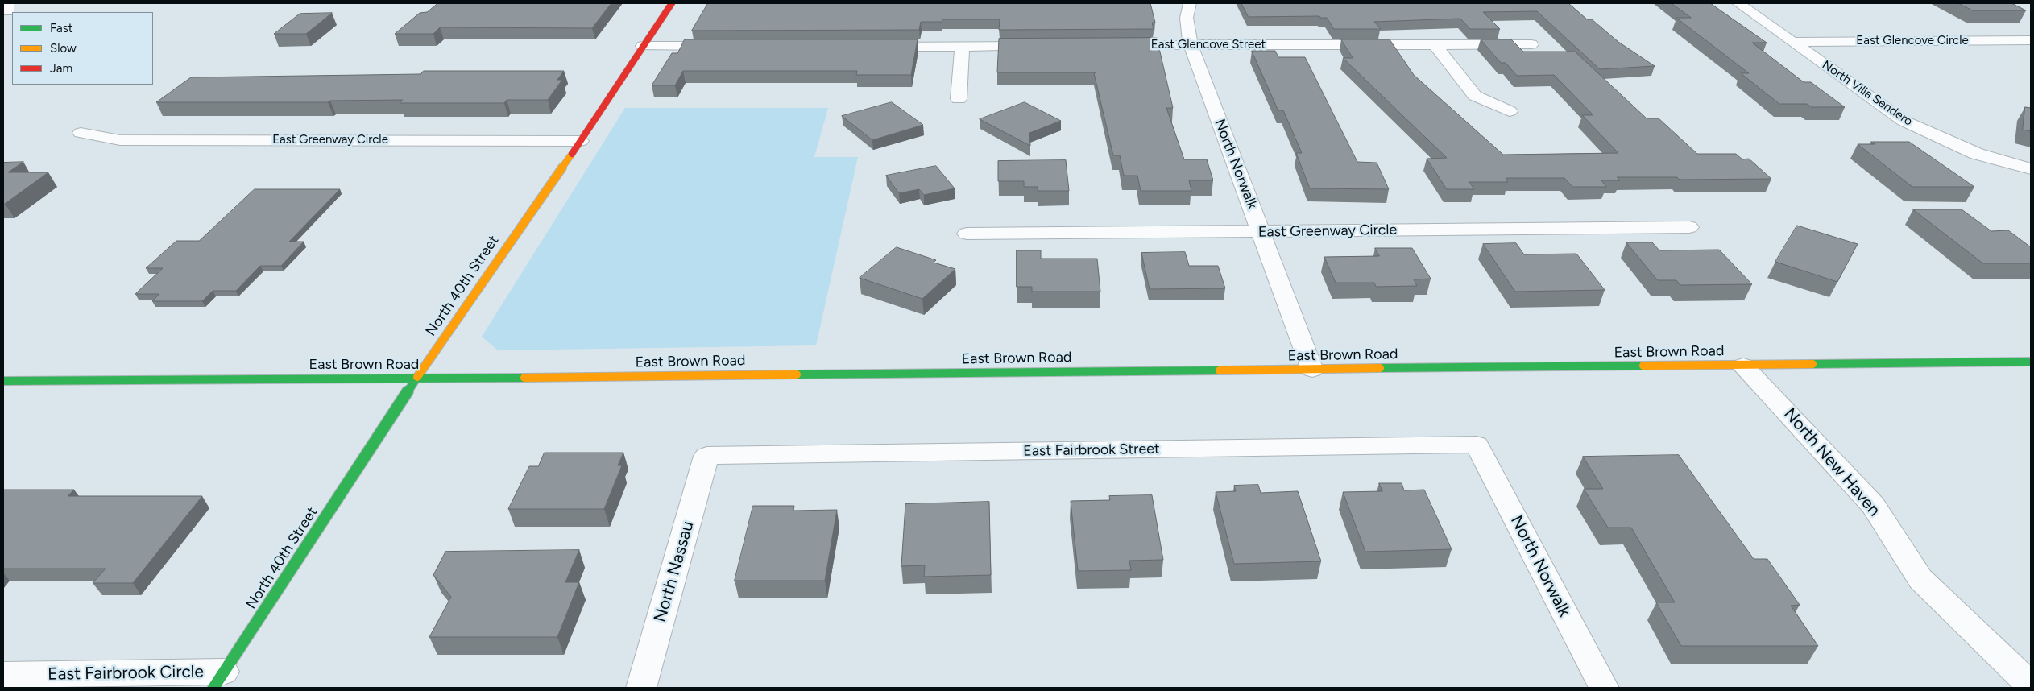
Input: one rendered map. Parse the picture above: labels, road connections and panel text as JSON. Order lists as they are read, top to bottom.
{
  "streets": {
    "main road": ["North 40th Street", "East Brown Road"],
    "street": [
      "East Glencove Circle",
      "East Glencove Street",
      "North Villa Sendero",
      "East Greenway Circle",
      "North Norwalk",
      "East Fairbrook Street",
      "North New Haven",
      "North Nassau",
      "East Fairbrook Circle"
    ]
  },
  "crossings": [
    ["East Glencove Circle", "North Villa Sendero"],
    ["East Glencove Street", "North Norwalk"],
    ["East Greenway Circle", "North Norwalk"],
    ["East Greenway Circle", "North 40th Street"],
    ["North Norwalk", "East Brown Road"],
    ["North Norwalk", "East Fairbrook Street"],
    ["North 40th Street", "East Brown Road"],
    ["North 40th Street", "East Fairbrook Circle"],
    ["East Brown Road", "North New Haven"],
    ["East Fairbrook Street", "North Nassau"]
  ],
  "legend": ["Fast", "Slow", "Jam"]
}
